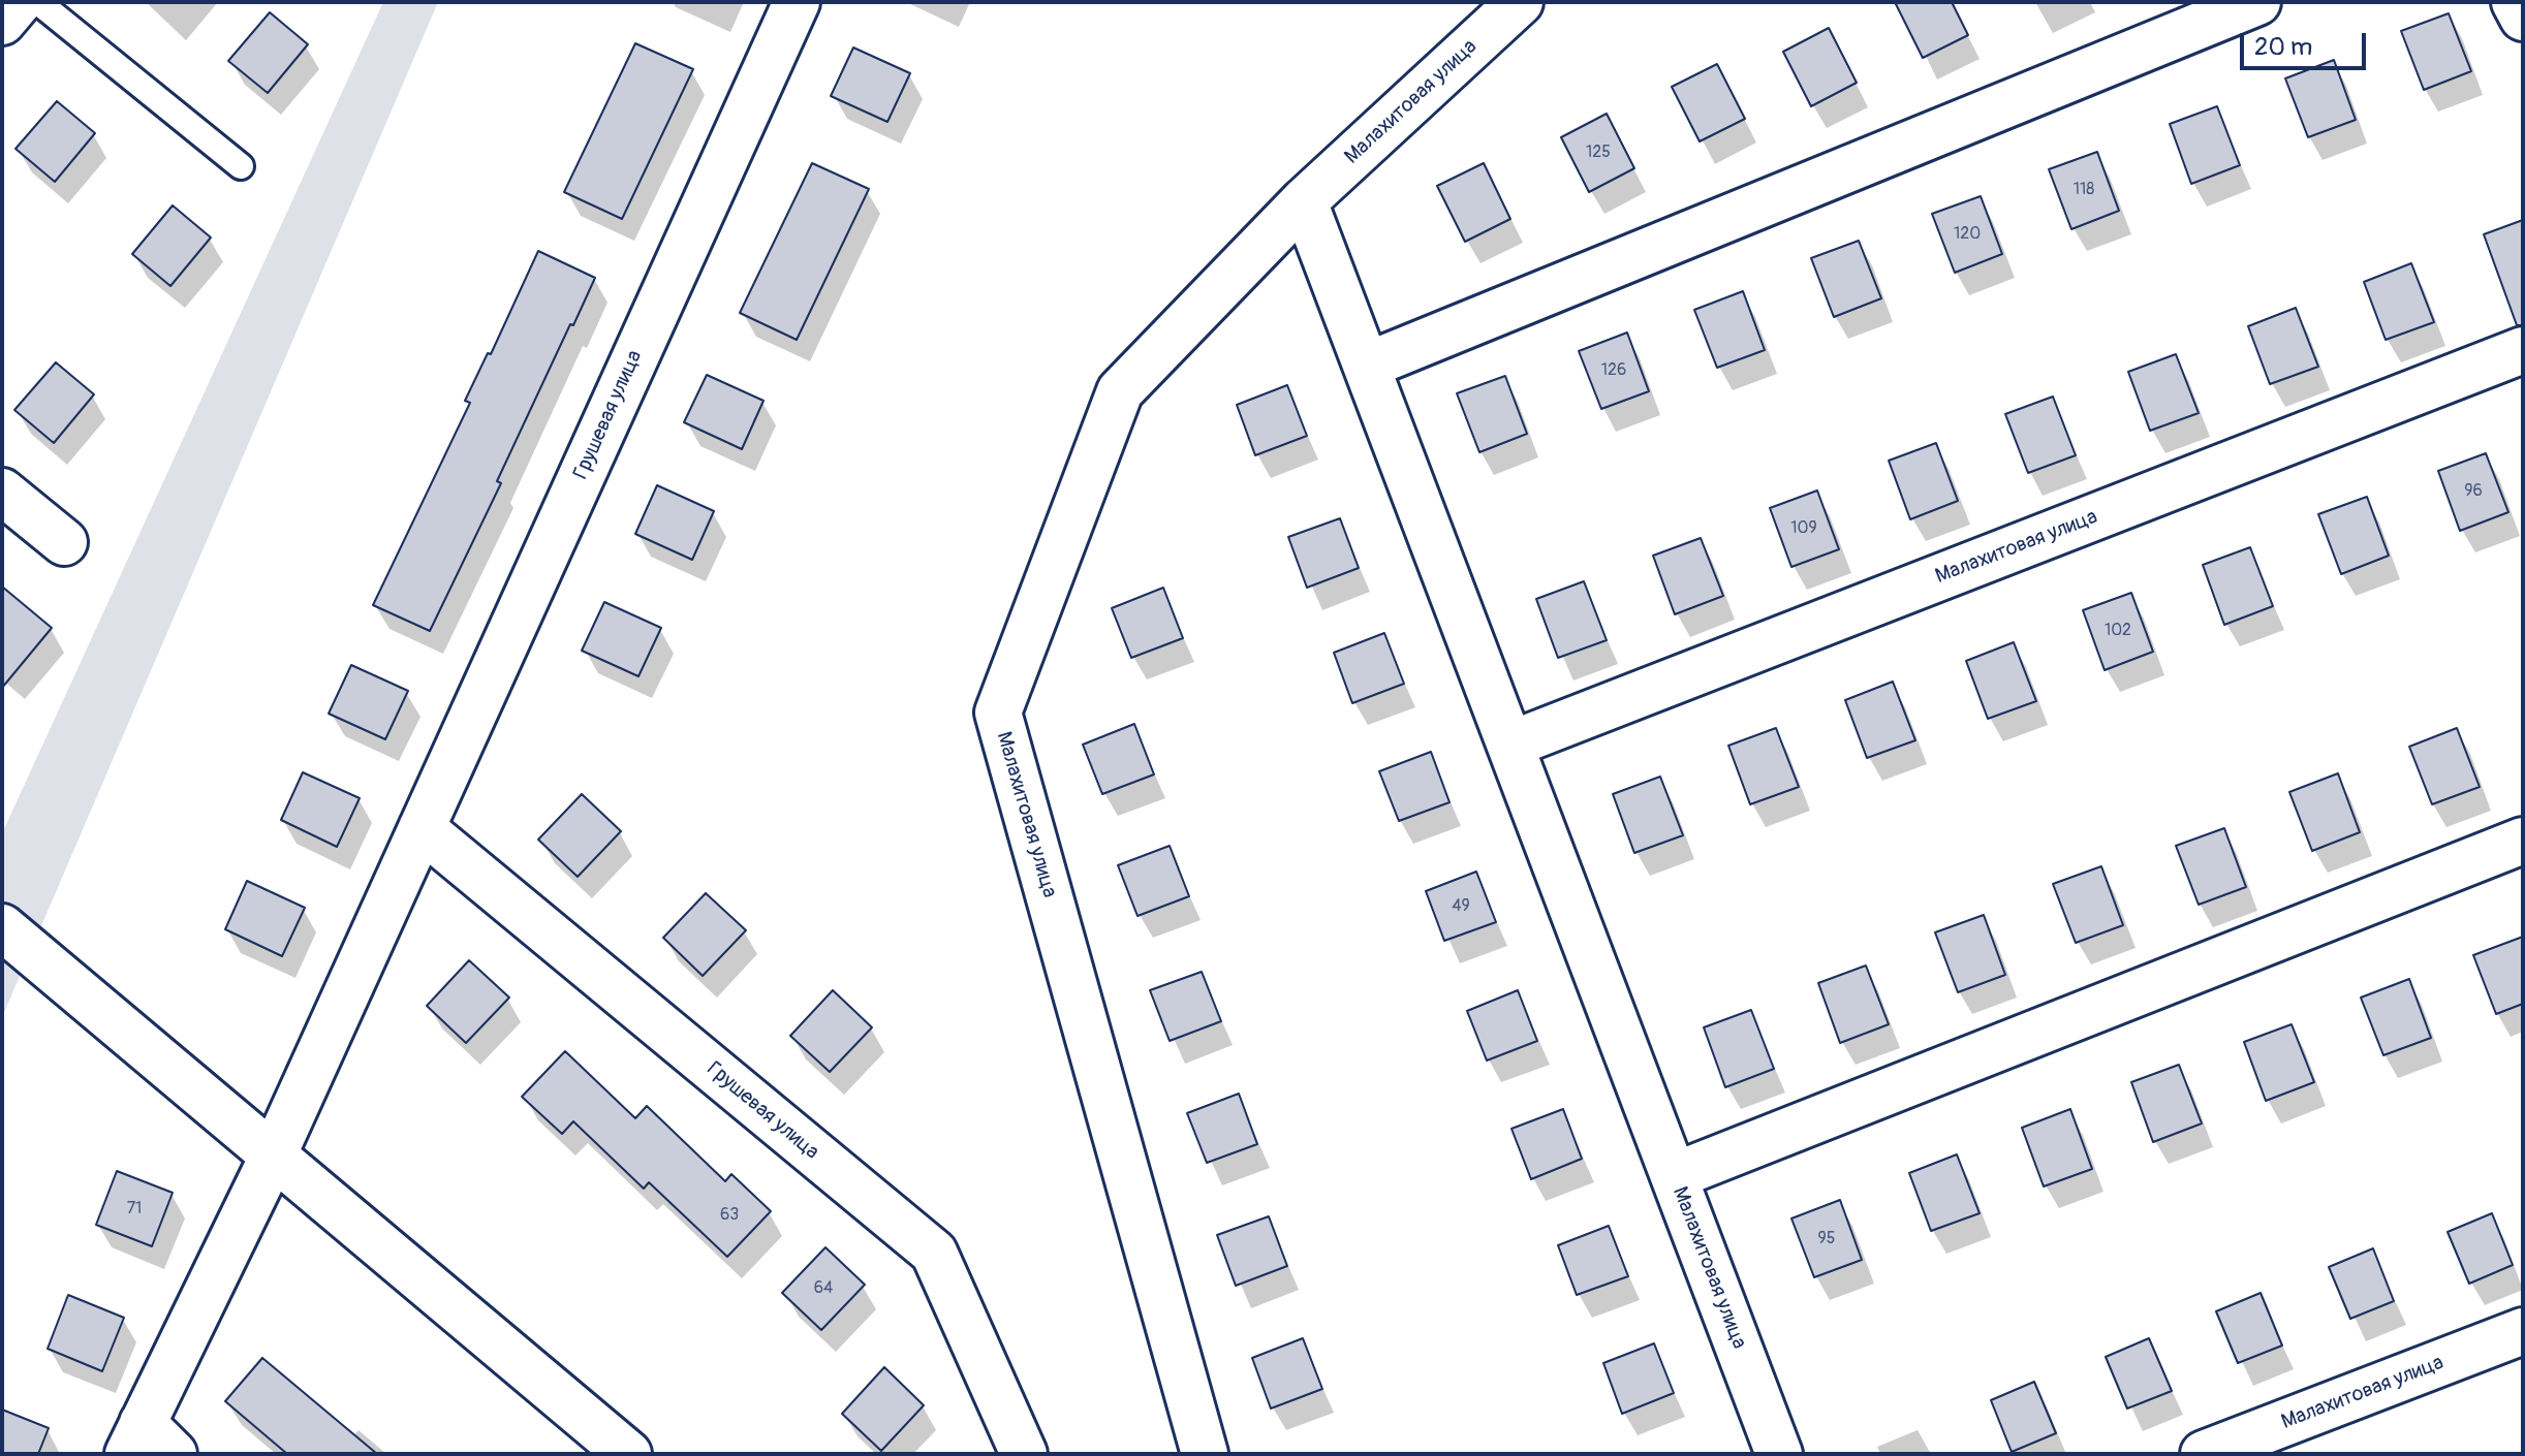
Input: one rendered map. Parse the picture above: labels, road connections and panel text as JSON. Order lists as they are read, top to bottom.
{
  "streets": {
    "street": ["Малахитовая улица", "Грушевая улица"]
  },
  "house_numbers": [
    "125",
    "118",
    "120",
    "126",
    "96",
    "109",
    "102",
    "49",
    "71",
    "63",
    "95",
    "64"
  ],
  "scale_bar": "20 m"
}
